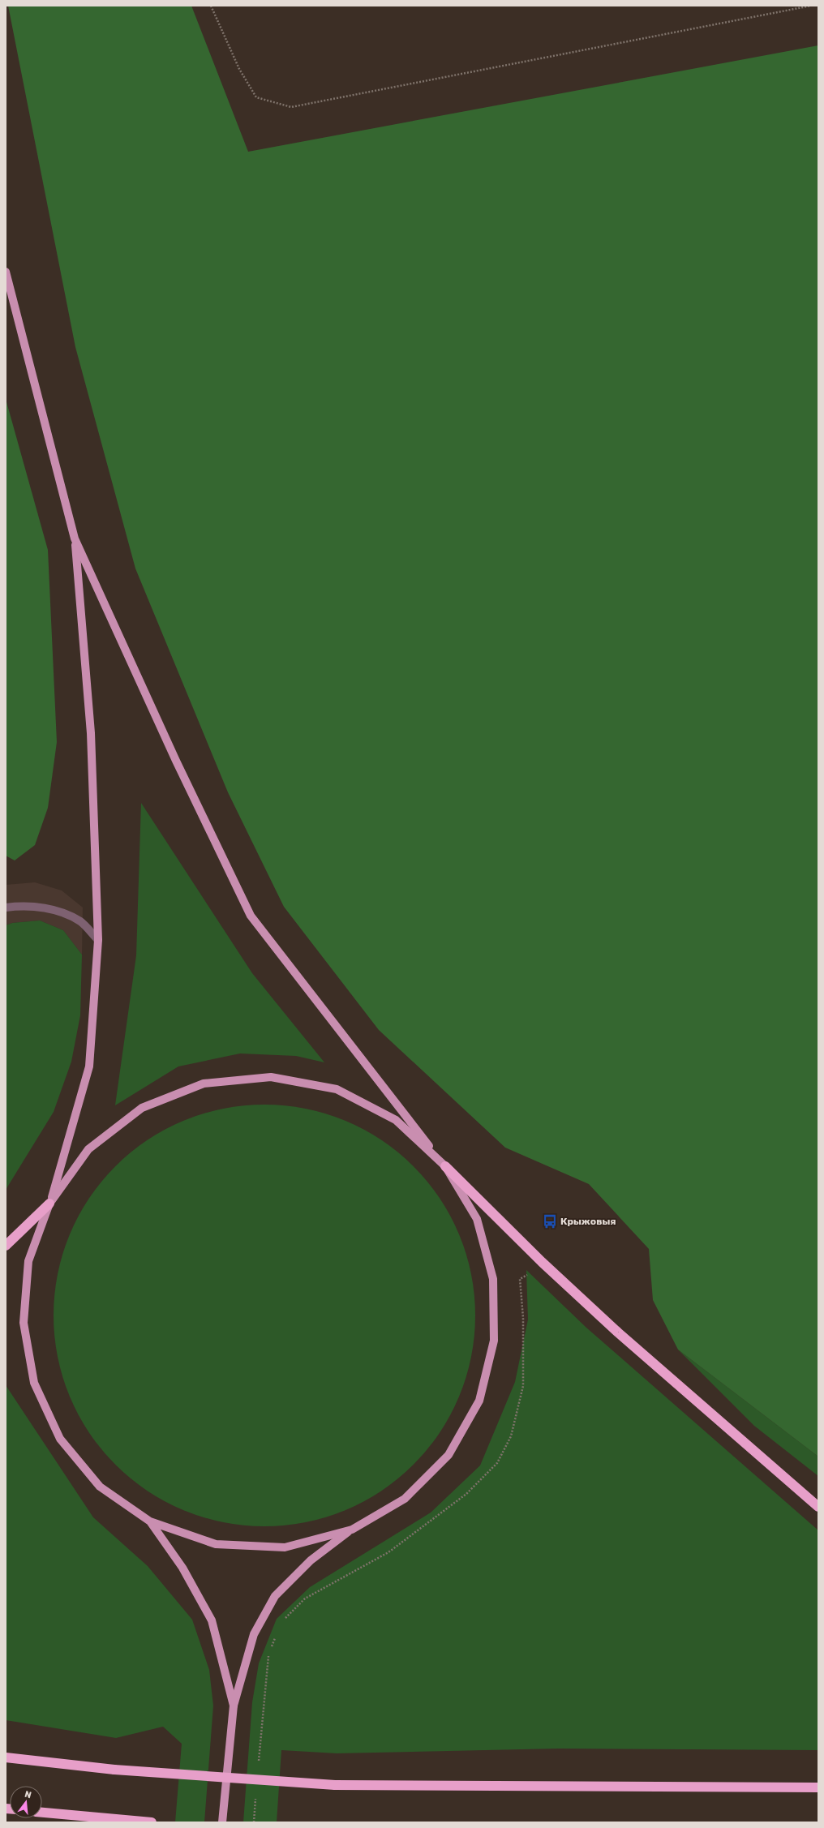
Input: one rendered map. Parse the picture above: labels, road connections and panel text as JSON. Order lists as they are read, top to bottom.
{
  "places": {
    "bus stop": ["Крыжовыя"]
  },
  "north": "top"
}
